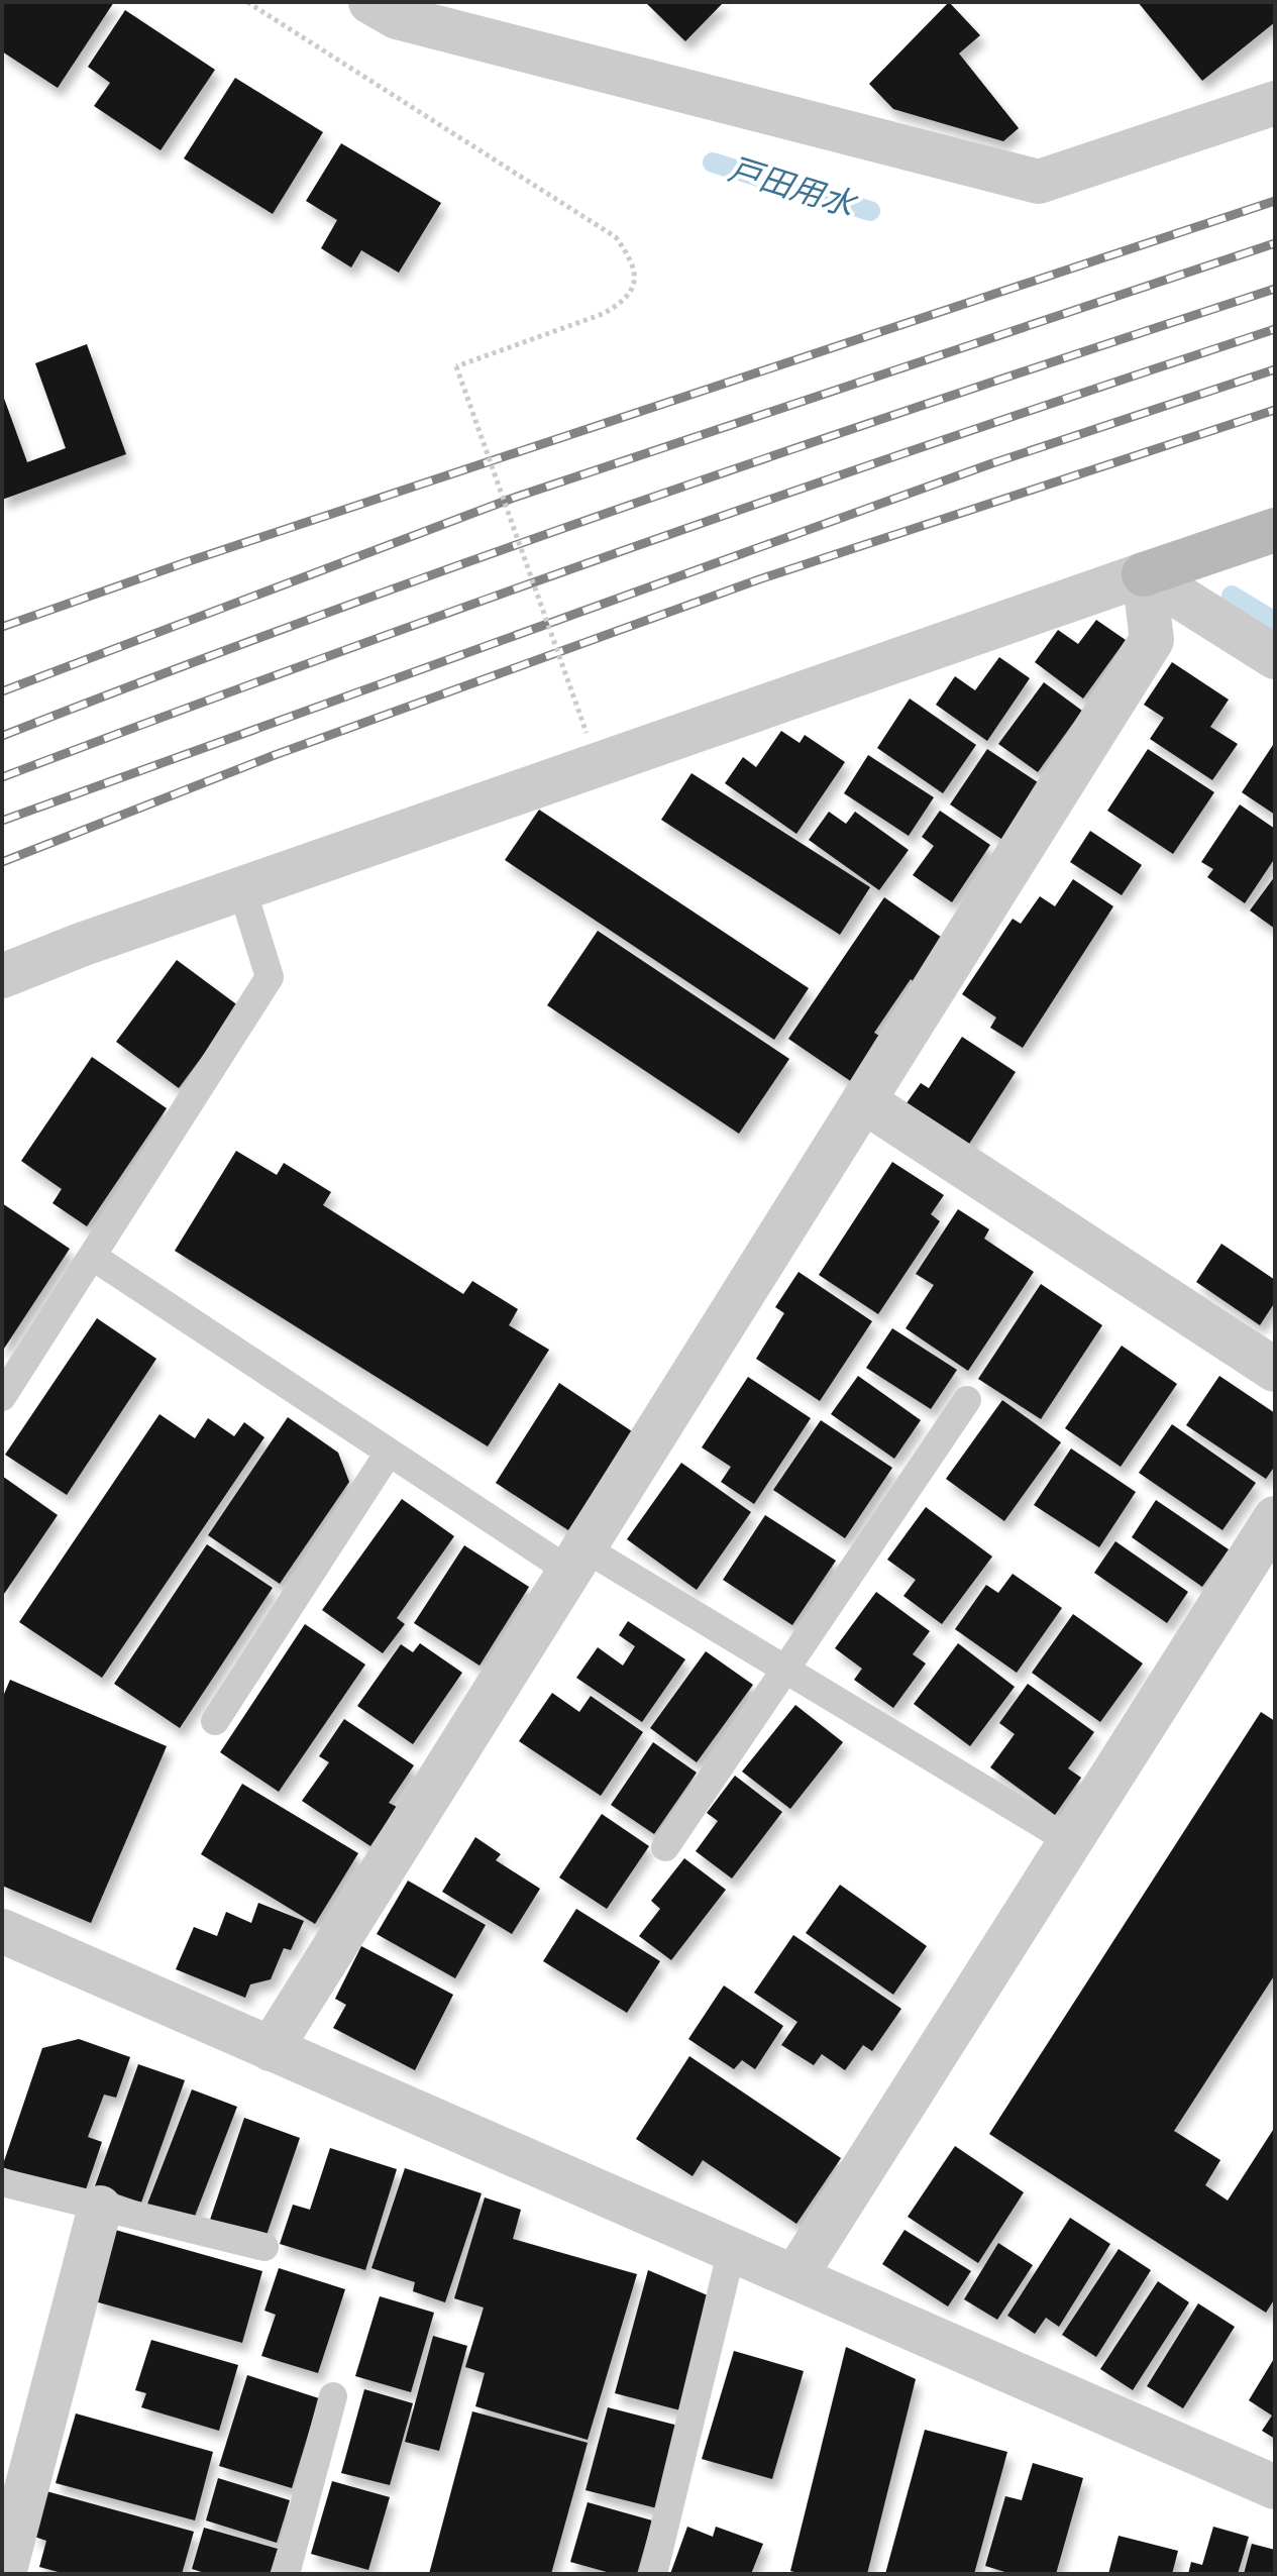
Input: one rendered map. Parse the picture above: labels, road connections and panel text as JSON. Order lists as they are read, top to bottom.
{
  "water": ["戸田用水"]
}
